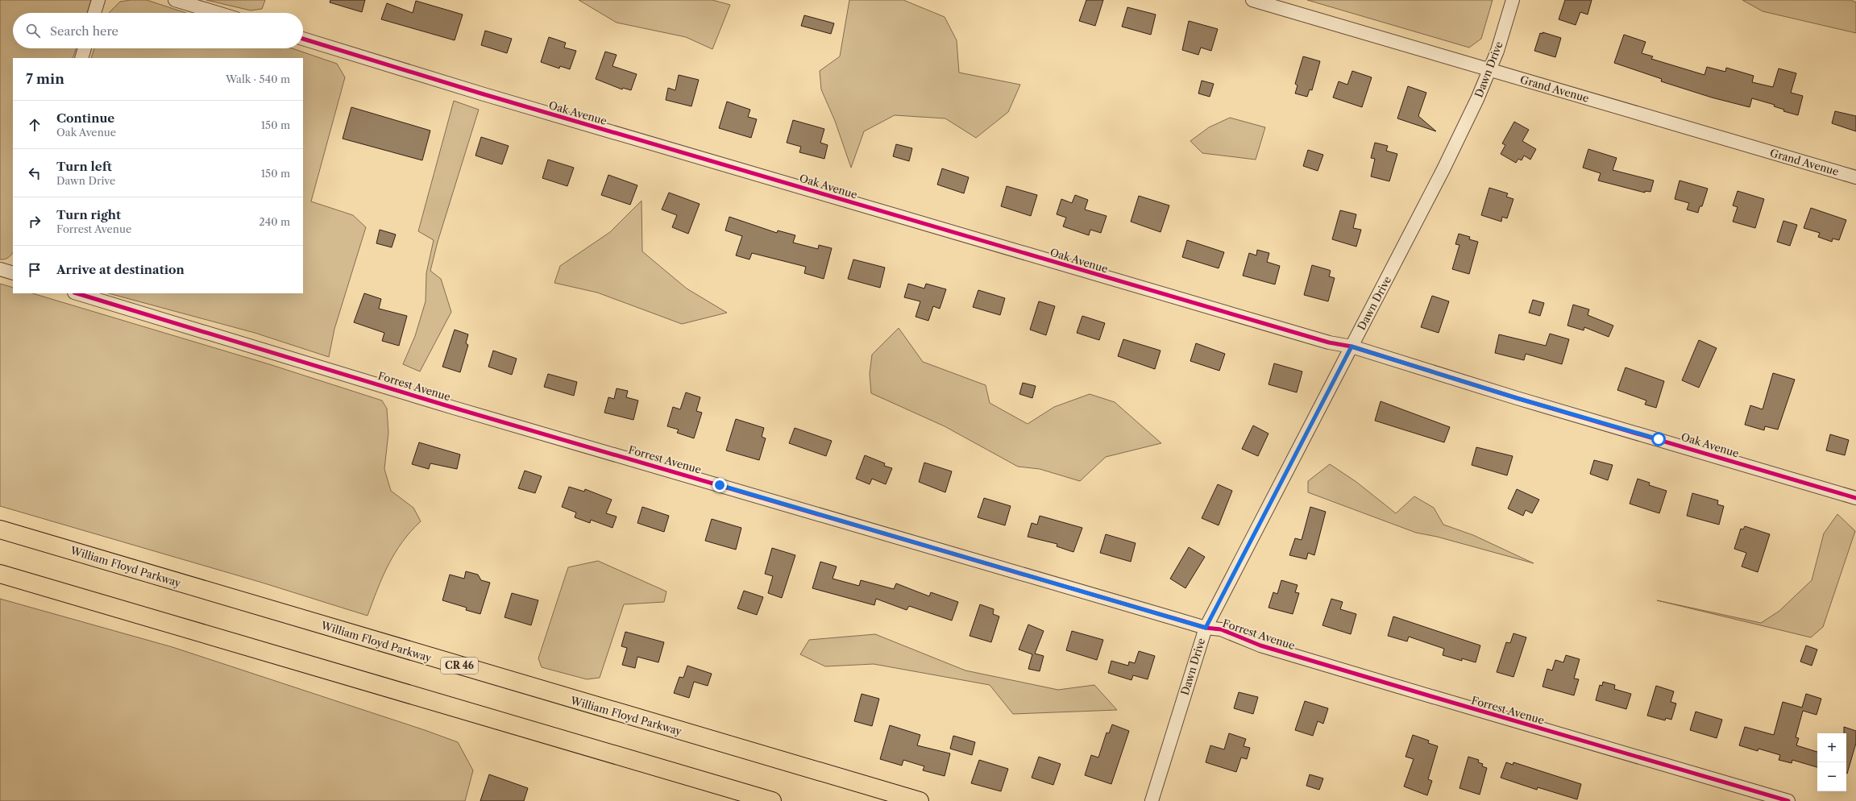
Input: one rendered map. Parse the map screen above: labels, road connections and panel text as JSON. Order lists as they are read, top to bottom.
{
  "streets": {
    "highway": ["William Floyd Parkway", "CR 46"],
    "street": [
      "Dawn Drive",
      "Grand Avenue",
      "Oak Avenue",
      "Forrest Avenue"
    ]
  },
  "crossings": [
    ["Dawn Drive", "Grand Avenue"],
    ["Dawn Drive", "Oak Avenue"],
    ["Dawn Drive", "Forrest Avenue"]
  ],
  "page": {
    "search": "Search here",
    "heading": ["7 min", "Walk · 540 m"],
    "list": [
      ["Continue", "Oak Avenue", "150 m"],
      ["Turn left", "Dawn Drive", "150 m"],
      ["Turn right", "Forrest Avenue", "240 m"],
      "Arrive at destination"
    ],
    "map_buttons": ["+", "−"]
  }
}
